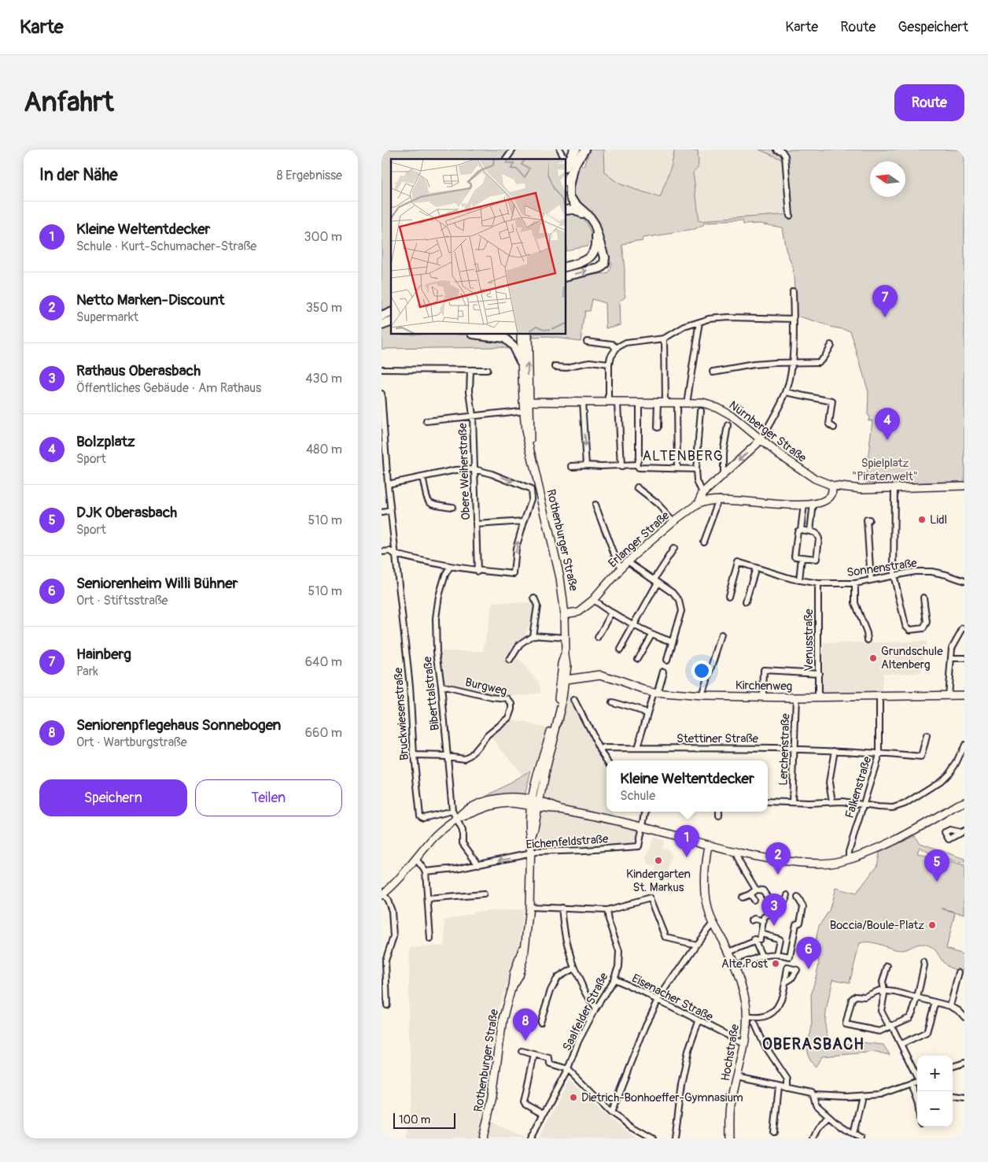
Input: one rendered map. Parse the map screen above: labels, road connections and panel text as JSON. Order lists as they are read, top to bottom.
{
  "streets": {
    "street": [
      "Nürnberger Straße",
      "Obere Weiherstraße",
      "Erlanger Straße",
      "Rothenburger Straße",
      "Sonnenstraße",
      "Venusstraße",
      "Kirchenweg",
      "Burgweg",
      "Biberttalstraße",
      "Bruckwiesenstraße",
      "Stettiner Straße",
      "Lerchenstraße",
      "Falkenstraße",
      "Eichenfeldstraße",
      "Eisenacher Straße",
      "Saalfelder Straße",
      "Hochstraße"
    ]
  },
  "crossings": [
    ["Nürnberger Straße", "Rothenburger Straße"],
    ["Erlanger Straße", "Rothenburger Straße"],
    ["Rothenburger Straße", "Kirchenweg"],
    ["Rothenburger Straße", "Eichenfeldstraße"],
    ["Sonnenstraße", "Venusstraße"],
    ["Venusstraße", "Kirchenweg"],
    ["Kirchenweg", "Lerchenstraße"],
    ["Kirchenweg", "Falkenstraße"],
    ["Burgweg", "Biberttalstraße"],
    ["Biberttalstraße", "Bruckwiesenstraße"],
    ["Stettiner Straße", "Lerchenstraße"],
    ["Stettiner Straße", "Falkenstraße"],
    ["Eisenacher Straße", "Saalfelder Straße"],
    ["Eisenacher Straße", "Hochstraße"]
  ],
  "districts": ["ALTENBERG", "OBERASBACH"],
  "parks": ["Spielplatz \"Piratenwelt\""],
  "places": [
    "Lidl",
    "Grundschule Altenberg",
    "Kindergarten St. Markus",
    "Boccia/Boule-Platz",
    "Alte Post",
    "Dietrich-Bonhoeffer-Gymnasium"
  ],
  "scale_bar": "100 m",
  "north": "left",
  "page": {
    "header": "Karte",
    "nav": ["Karte", "Route", "Gespeichert"],
    "buttons": [
      "Route",
      ["Speichern", "Teilen"]
    ],
    "title": "Anfahrt",
    "heading": ["In der Nähe", "8 Ergebnisse"],
    "list": [
      {
        "mark": "1",
        "name": "Kleine Weltentdecker",
        "note": "Schule · Kurt-Schumacher-Straße",
        "value": "300 m"
      },
      {
        "mark": "2",
        "name": "Netto Marken-Discount",
        "note": "Supermarkt",
        "value": "350 m"
      },
      {
        "mark": "3",
        "name": "Rathaus Oberasbach",
        "note": "Öffentliches Gebäude · Am Rathaus",
        "value": "430 m"
      },
      {
        "mark": "4",
        "name": "Bolzplatz",
        "note": "Sport",
        "value": "480 m"
      },
      {
        "mark": "5",
        "name": "DJK Oberasbach",
        "note": "Sport",
        "value": "510 m"
      },
      {
        "mark": "6",
        "name": "Seniorenheim Willi Bühner",
        "note": "Ort · Stiftsstraße",
        "value": "510 m"
      },
      {
        "mark": "7",
        "name": "Hainberg",
        "note": "Park",
        "value": "640 m"
      },
      {
        "mark": "8",
        "name": "Seniorenpflegehaus Sonnebogen",
        "note": "Ort · Wartburgstraße",
        "value": "660 m"
      }
    ],
    "pins": [
      "7",
      "4",
      "1",
      "2",
      "5",
      "3",
      "6",
      "8"
    ],
    "popup": ["Kleine Weltentdecker", "Schule"],
    "map_buttons": ["+", "−"],
    "scale": "100 m"
  }
}
